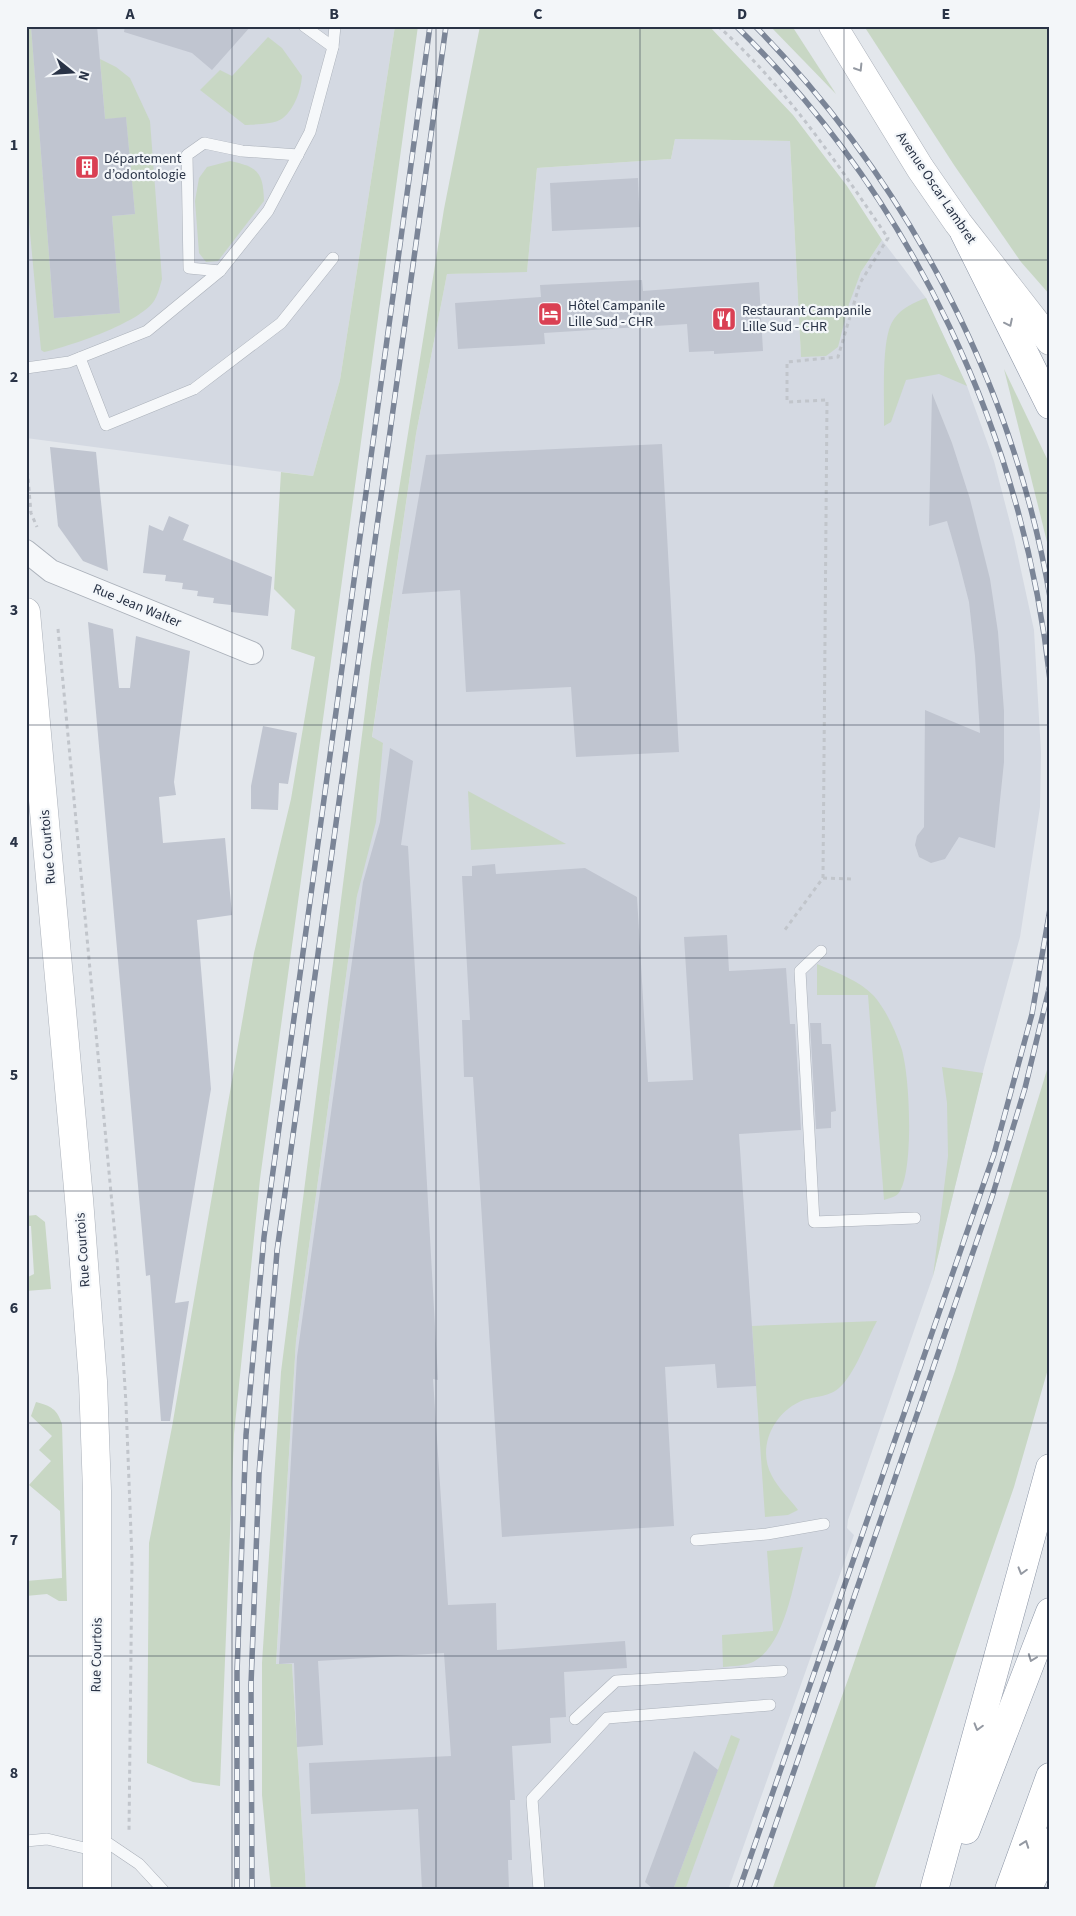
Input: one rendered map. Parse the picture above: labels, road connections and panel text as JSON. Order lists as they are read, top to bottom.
{
  "streets": {
    "main road": ["Avenue Oscar Lambret", "Rue Courtois"],
    "street": ["Rue Jean Walter"]
  },
  "one_way": ["Avenue Oscar Lambret"],
  "places": {
    "building": ["Département d’odontologie"],
    "hotel": ["Hôtel Campanile Lille Sud - CHR"],
    "restaurant": ["Restaurant Campanile Lille Sud - CHR"]
  },
  "north": "right",
  "grid": {
    "columns": [
      "A",
      "B",
      "C",
      "D",
      "E"
    ],
    "rows": [
      "1",
      "2",
      "3",
      "4",
      "5",
      "6",
      "7",
      "8"
    ]
  }
}
